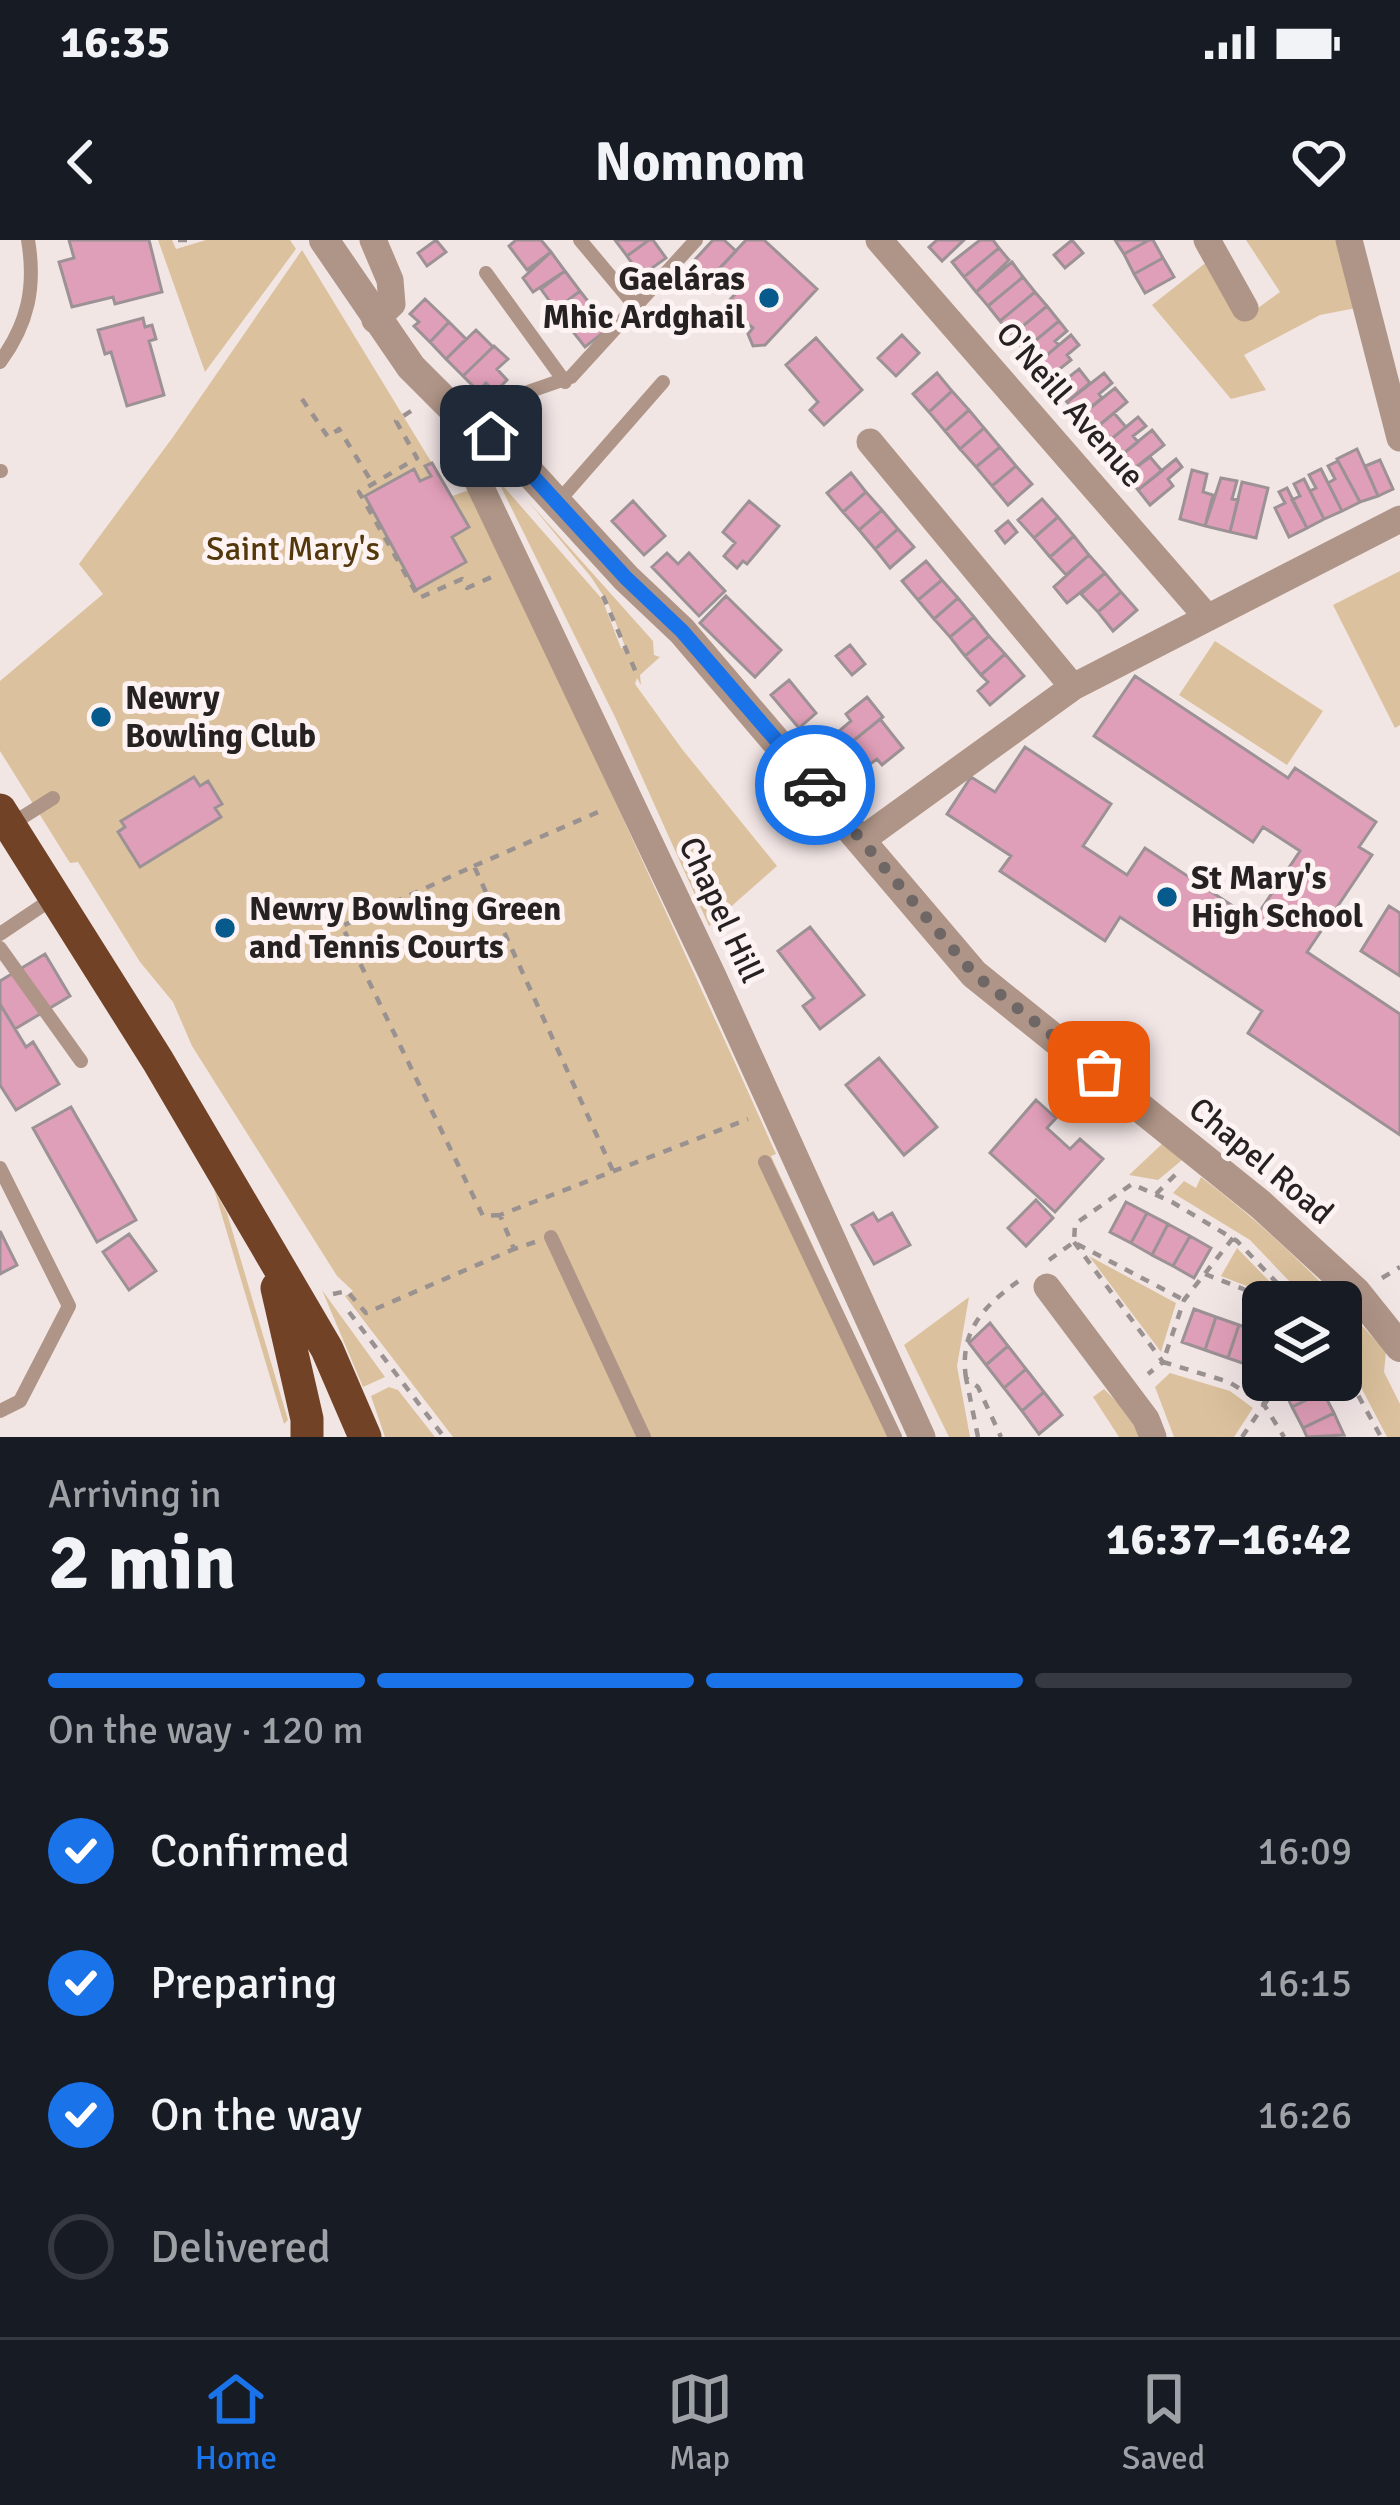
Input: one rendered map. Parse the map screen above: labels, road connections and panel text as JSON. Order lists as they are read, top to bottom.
{
  "streets": {
    "street": ["O'Neill Avenue", "Chapel Hill", "Chapel Road"]
  },
  "crossings": [
    ["Chapel Hill", "Chapel Road"]
  ],
  "parks": ["Saint Mary's"],
  "places": [
    "Gaeláras Mhic Ardghail",
    "Newry Bowling Club",
    "St Mary's High School",
    "Newry Bowling Green and Tennis Courts"
  ],
  "page": {
    "status": "16:35",
    "header": "Nomnom",
    "heading": ["2 min", "Arriving in", "16:37–16:42"],
    "bar": "On the way · 120 m",
    "list": [
      ["Confirmed", "16:09"],
      ["Preparing", "16:15"],
      ["On the way", "16:26"],
      "Delivered"
    ],
    "tabs": ["Home", "Map", "Saved"]
  }
}
